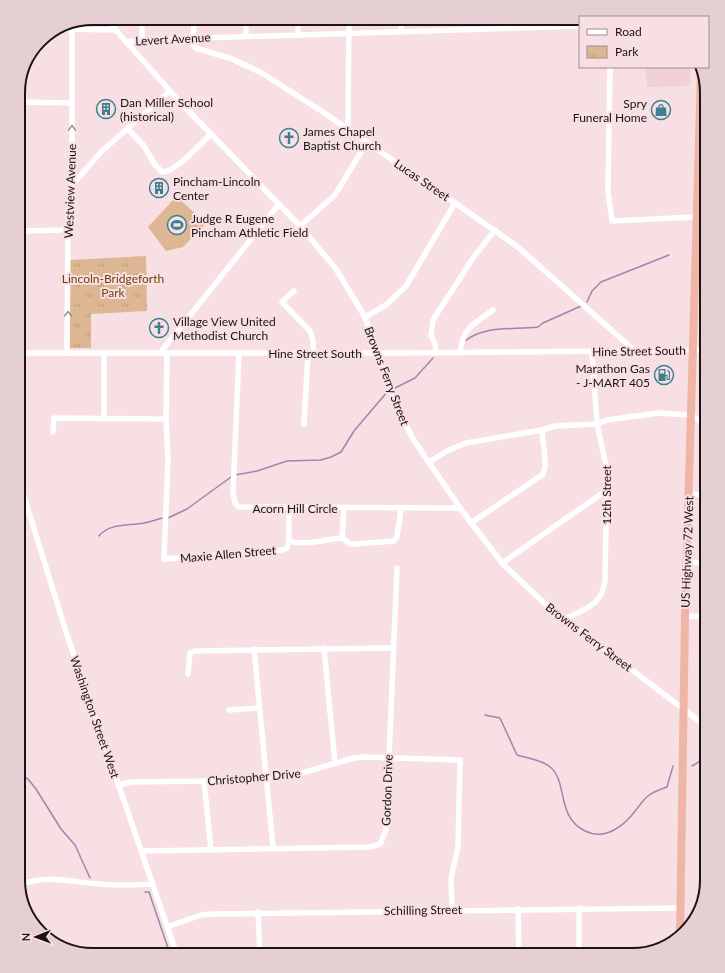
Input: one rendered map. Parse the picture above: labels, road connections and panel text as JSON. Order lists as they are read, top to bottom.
{
  "streets": {
    "highway": ["US Highway 72 West"],
    "street": [
      "Levert Avenue",
      "Lucas Street",
      "Westview Avenue",
      "Hine Street South",
      "Browns Ferry Street",
      "12th Street",
      "Acorn Hill Circle",
      "Maxie Allen Street",
      "Washington Street West",
      "Christopher Drive",
      "Gordon Drive",
      "Schilling Street"
    ]
  },
  "crossings": [
    ["Levert Avenue", "Lucas Street"],
    ["Levert Avenue", "Browns Ferry Street"],
    ["Lucas Street", "Hine Street South"],
    ["Westview Avenue", "Hine Street South"],
    ["Hine Street South", "Browns Ferry Street"],
    ["Hine Street South", "12th Street"],
    ["Hine Street South", "Acorn Hill Circle"],
    ["Hine Street South", "US Highway 72 West"],
    ["Browns Ferry Street", "12th Street"],
    ["Browns Ferry Street", "Acorn Hill Circle"],
    ["Browns Ferry Street", "US Highway 72 West"],
    ["Acorn Hill Circle", "Maxie Allen Street"],
    ["US Highway 72 West", "Schilling Street"],
    ["Washington Street West", "Christopher Drive"],
    ["Washington Street West", "Gordon Drive"],
    ["Washington Street West", "Schilling Street"],
    ["Christopher Drive", "Gordon Drive"],
    ["Christopher Drive", "Schilling Street"]
  ],
  "one_way": ["Westview Avenue"],
  "parks": ["Lincoln-Bridgeforth Park"],
  "places": {
    "building": ["Dan Miller School (historical)", "Pincham-Lincoln Center"],
    "shop": ["Spry Funeral Home"],
    "church": ["James Chapel Baptist Church", "Village View United Methodist Church"],
    "sports": ["Judge R Eugene Pincham Athletic Field"],
    "fuel station": ["Marathon Gas - J-MART 405"]
  },
  "legend": ["Road", "Park"],
  "north": "left"
}
